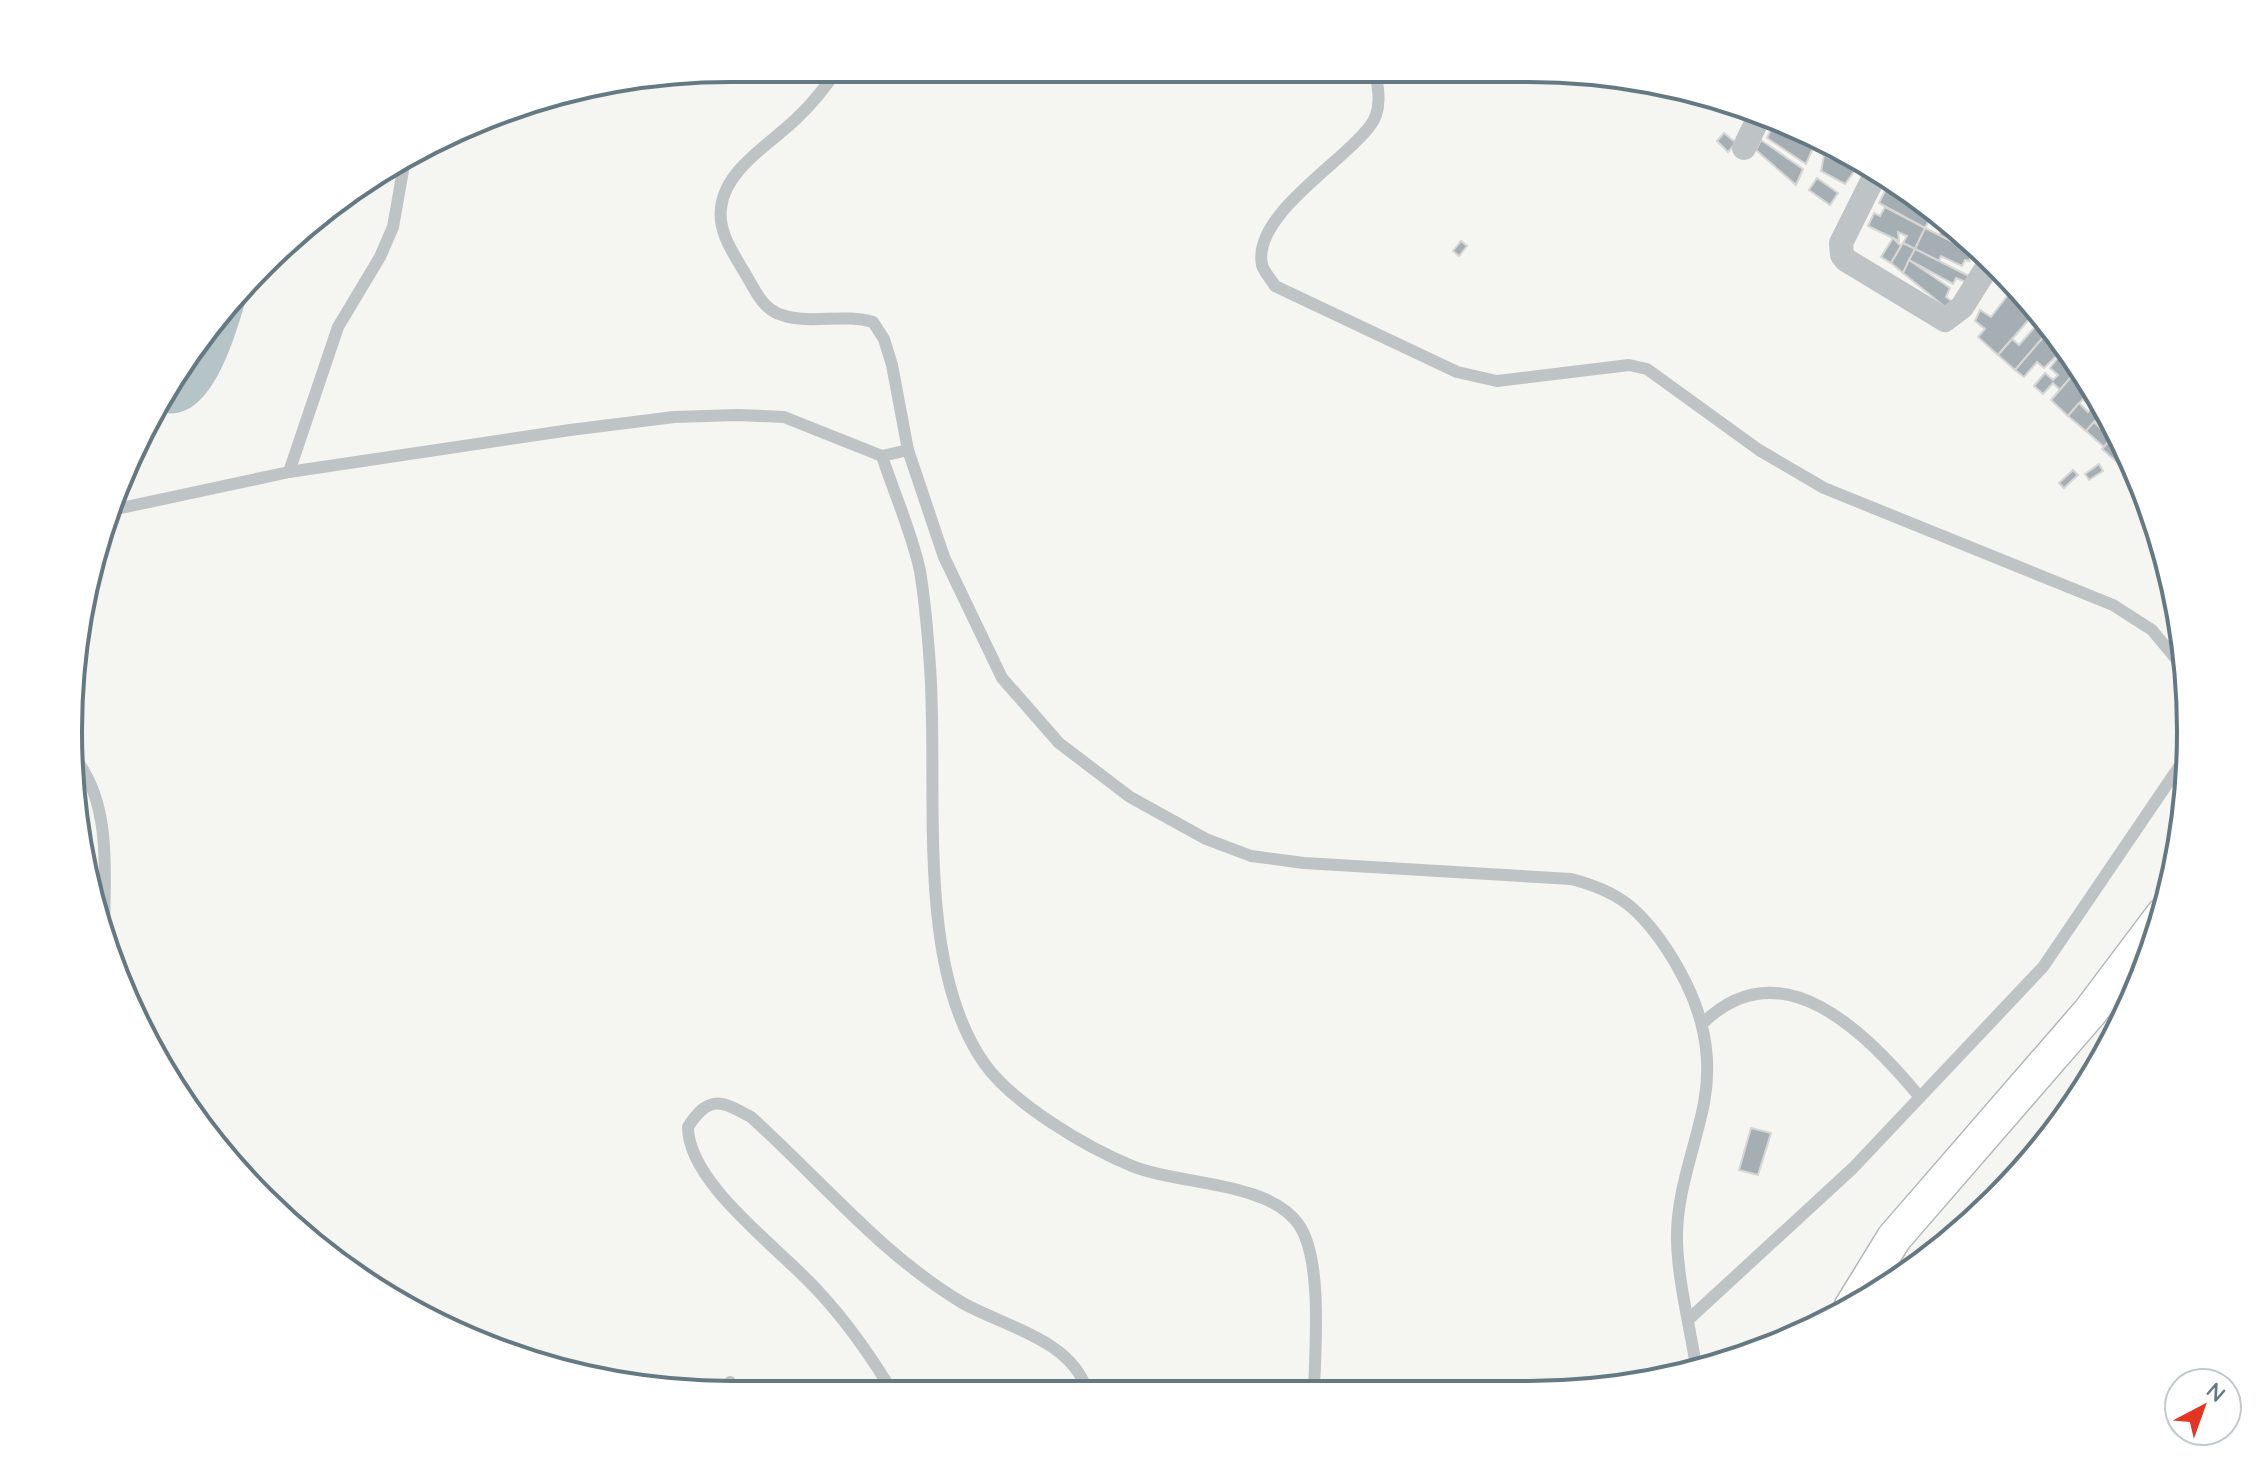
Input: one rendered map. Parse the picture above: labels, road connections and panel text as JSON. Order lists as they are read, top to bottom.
{
  "north": "top right"
}
